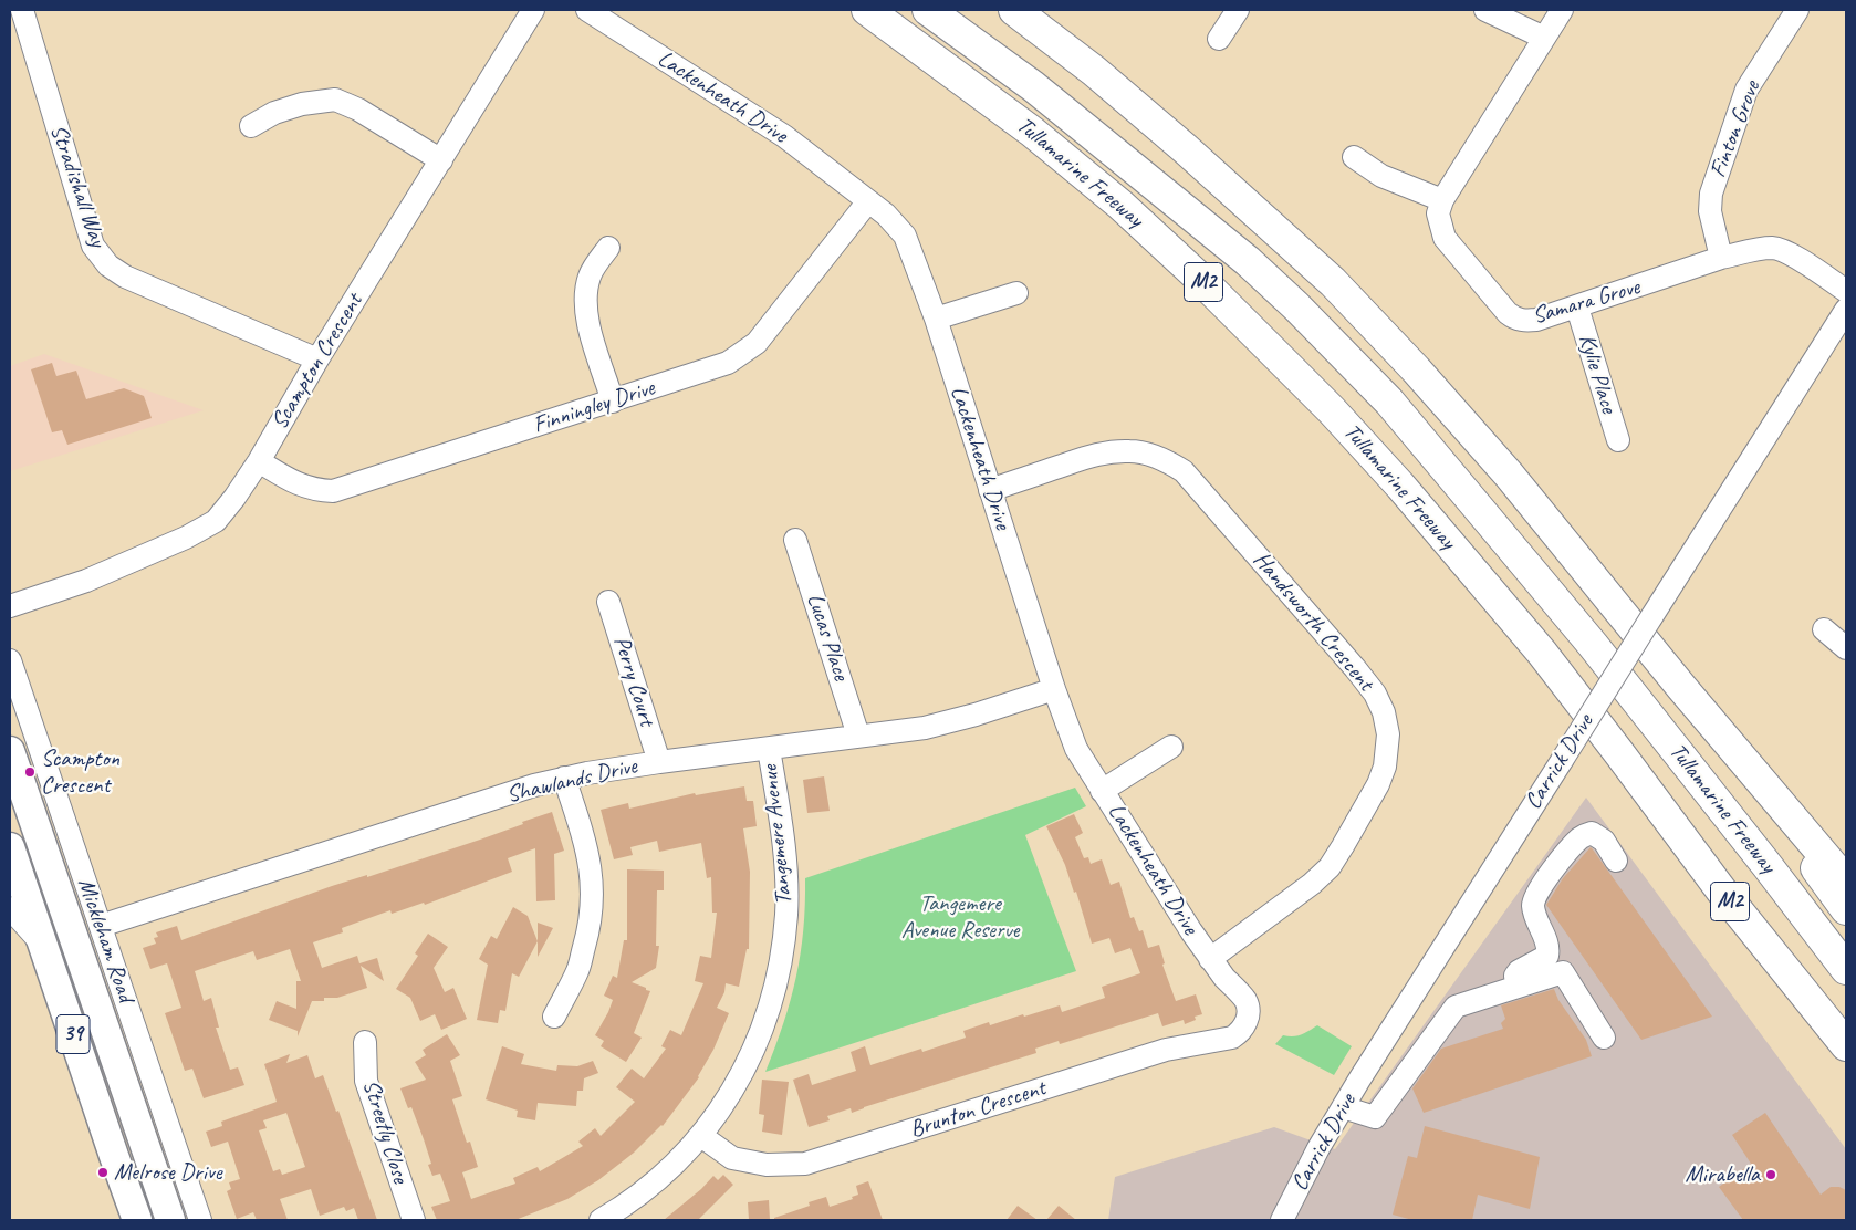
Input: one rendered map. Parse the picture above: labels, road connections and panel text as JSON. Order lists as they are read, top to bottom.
{
  "streets": {
    "highway": ["Tullamarine Freeway", "M2"],
    "main road": ["Mickleham Road", "39"],
    "street": [
      "Lackenheath Drive",
      "Finton Grove",
      "Stradishall Way",
      "Samara Grove",
      "Scampton Crescent",
      "Kylie Place",
      "Finningley Drive",
      "Handsworth Crescent",
      "Lucas Place",
      "Perry Court",
      "Carrick Drive",
      "Shawlands Drive",
      "Tangemere Avenue",
      "Brunton Crescent",
      "Streetly Close"
    ]
  },
  "crossings": [
    ["Lackenheath Drive", "Finningley Drive"],
    ["Lackenheath Drive", "Handsworth Crescent"],
    ["Lackenheath Drive", "Shawlands Drive"],
    ["Lackenheath Drive", "Brunton Crescent"],
    ["Finton Grove", "Samara Grove"],
    ["Stradishall Way", "Scampton Crescent"],
    ["Samara Grove", "Kylie Place"],
    ["Scampton Crescent", "Finningley Drive"],
    ["Lucas Place", "Shawlands Drive"],
    ["Perry Court", "Shawlands Drive"],
    ["Shawlands Drive", "Tangemere Avenue"],
    ["Shawlands Drive", "Mickleham Road"],
    ["Tangemere Avenue", "Brunton Crescent"]
  ],
  "parks": ["Tangemere Avenue Reserve"],
  "places": ["Scampton Crescent", "Melrose Drive", "Mirabella"]
}
